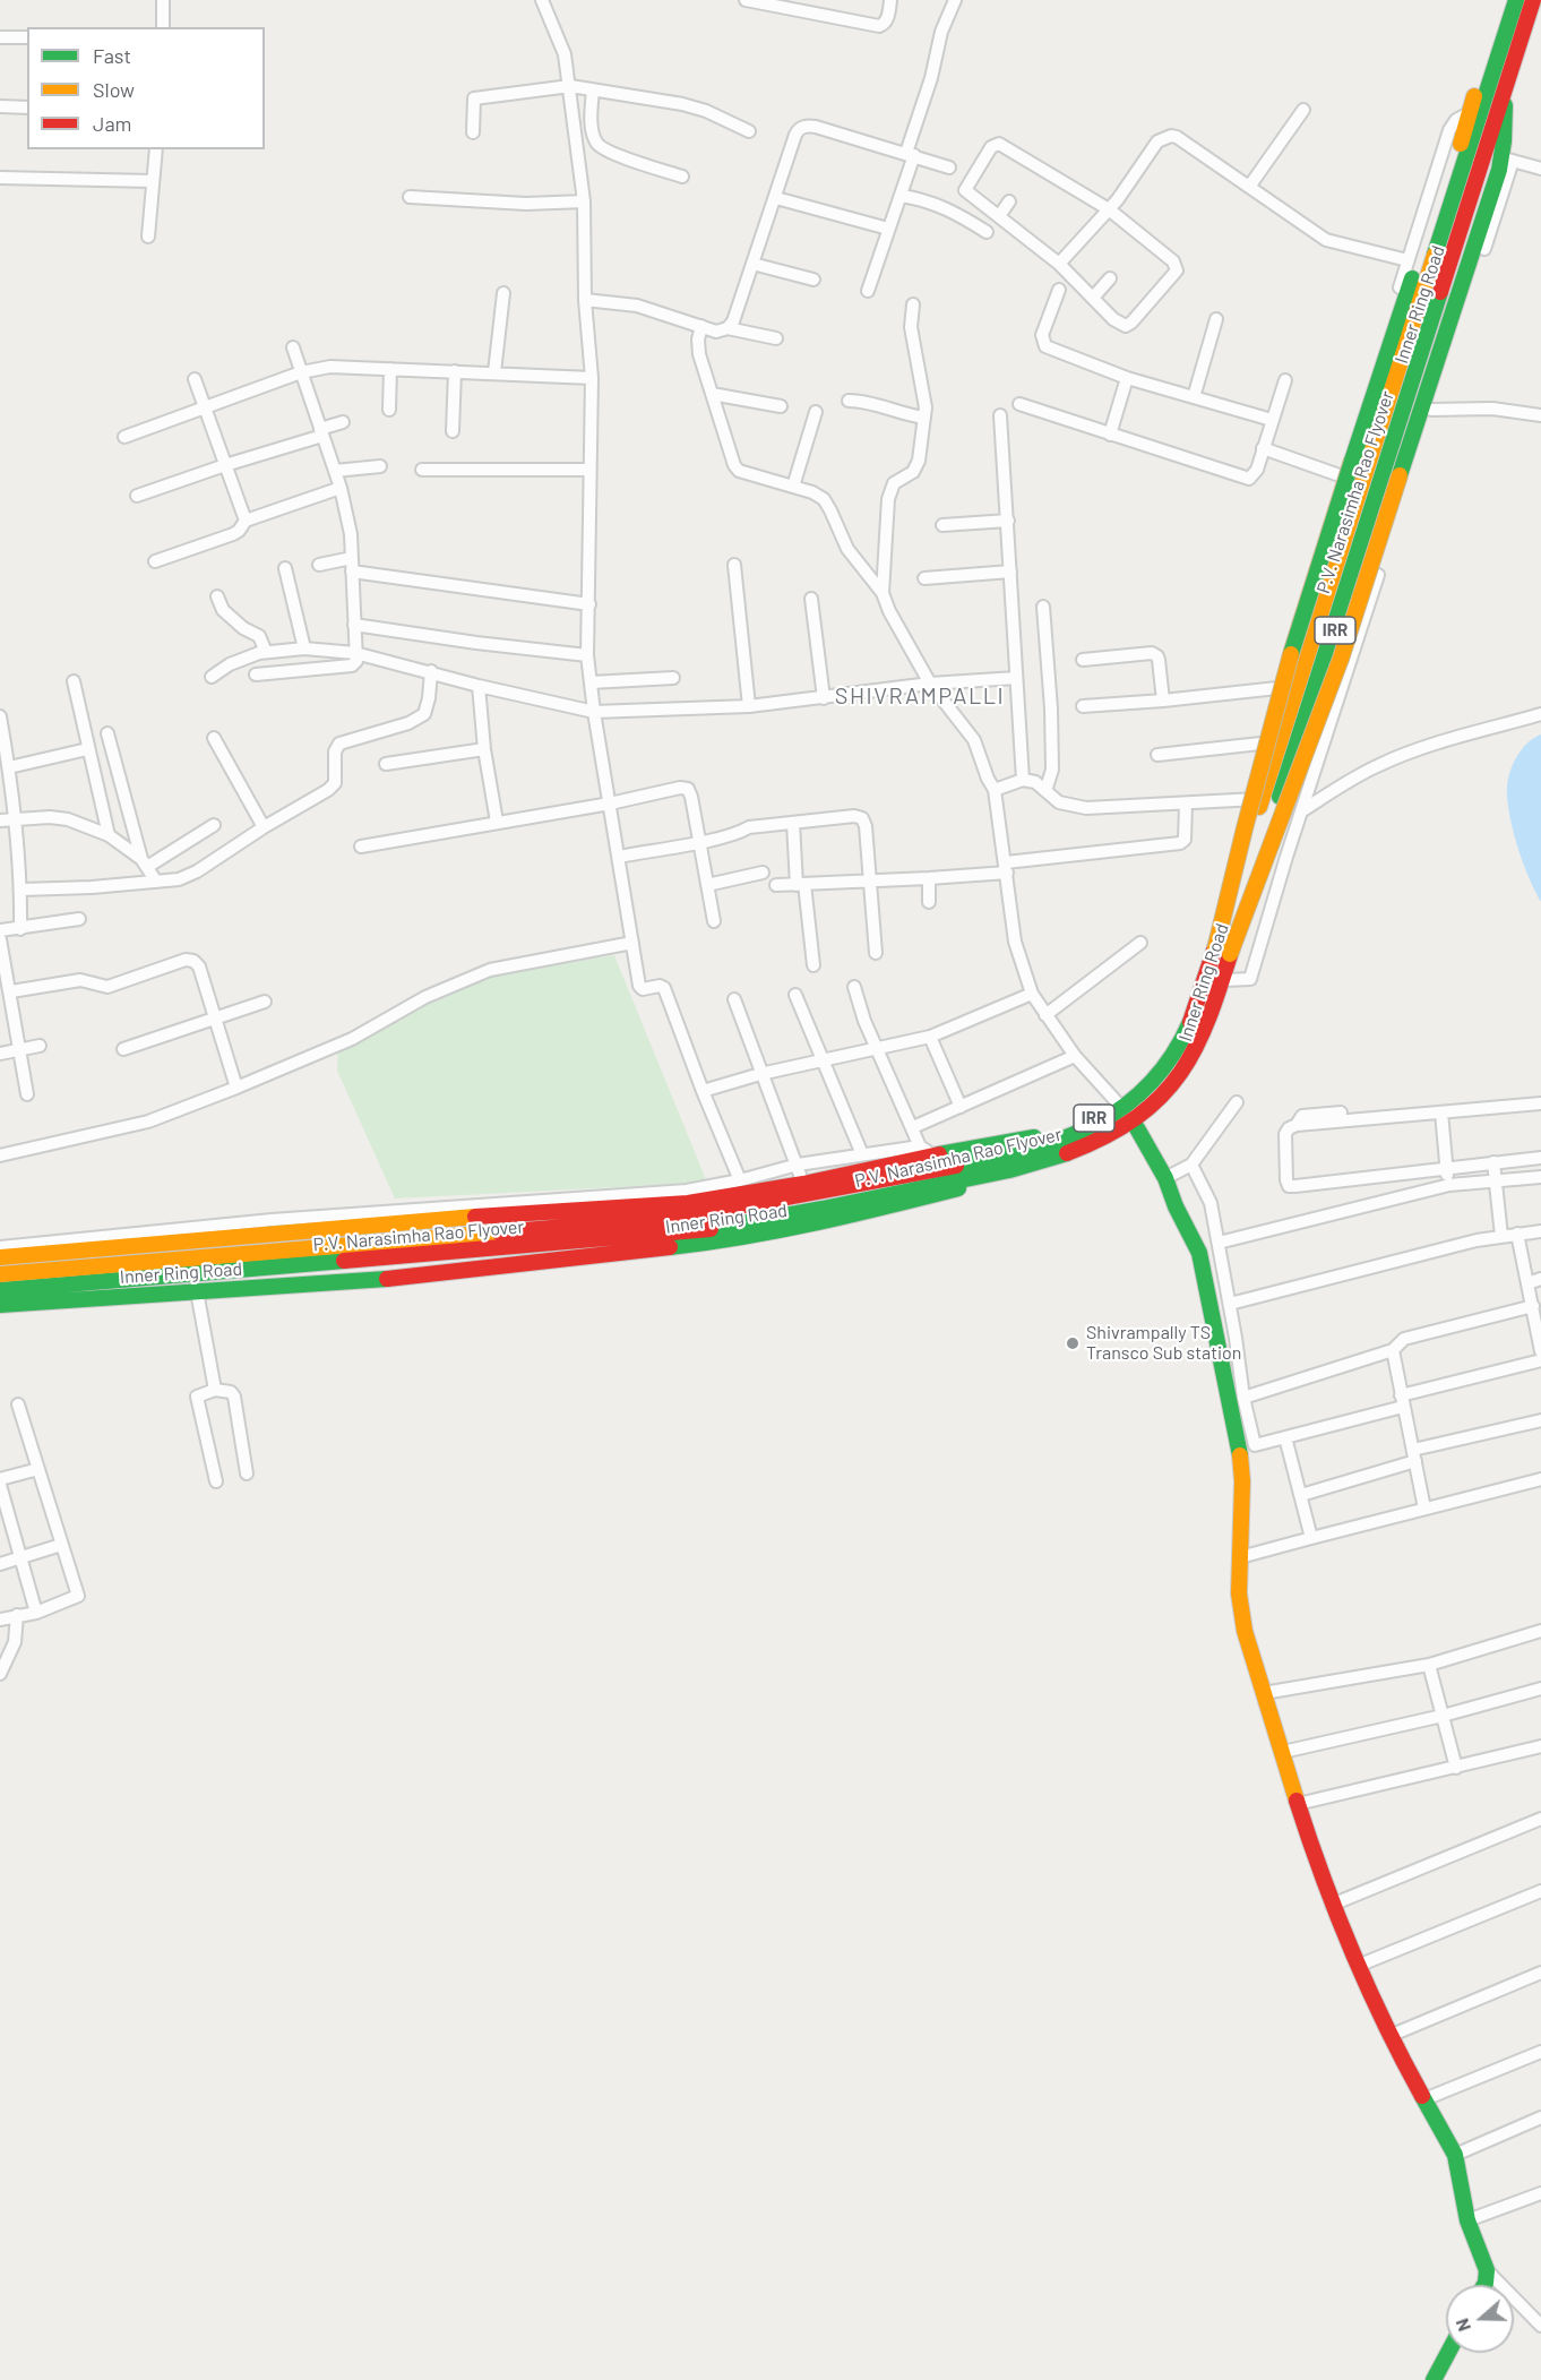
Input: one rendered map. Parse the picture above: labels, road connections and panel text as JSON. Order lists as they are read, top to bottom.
{
  "streets": {
    "main road": ["Inner Ring Road", "P.V. Narasimha Rao Flyover", "IRR"]
  },
  "districts": ["SHIVRAMPALLI"],
  "places": ["Shivrampally TS Transco Sub station"],
  "legend": ["Fast", "Slow", "Jam"],
  "north": "left"
}
